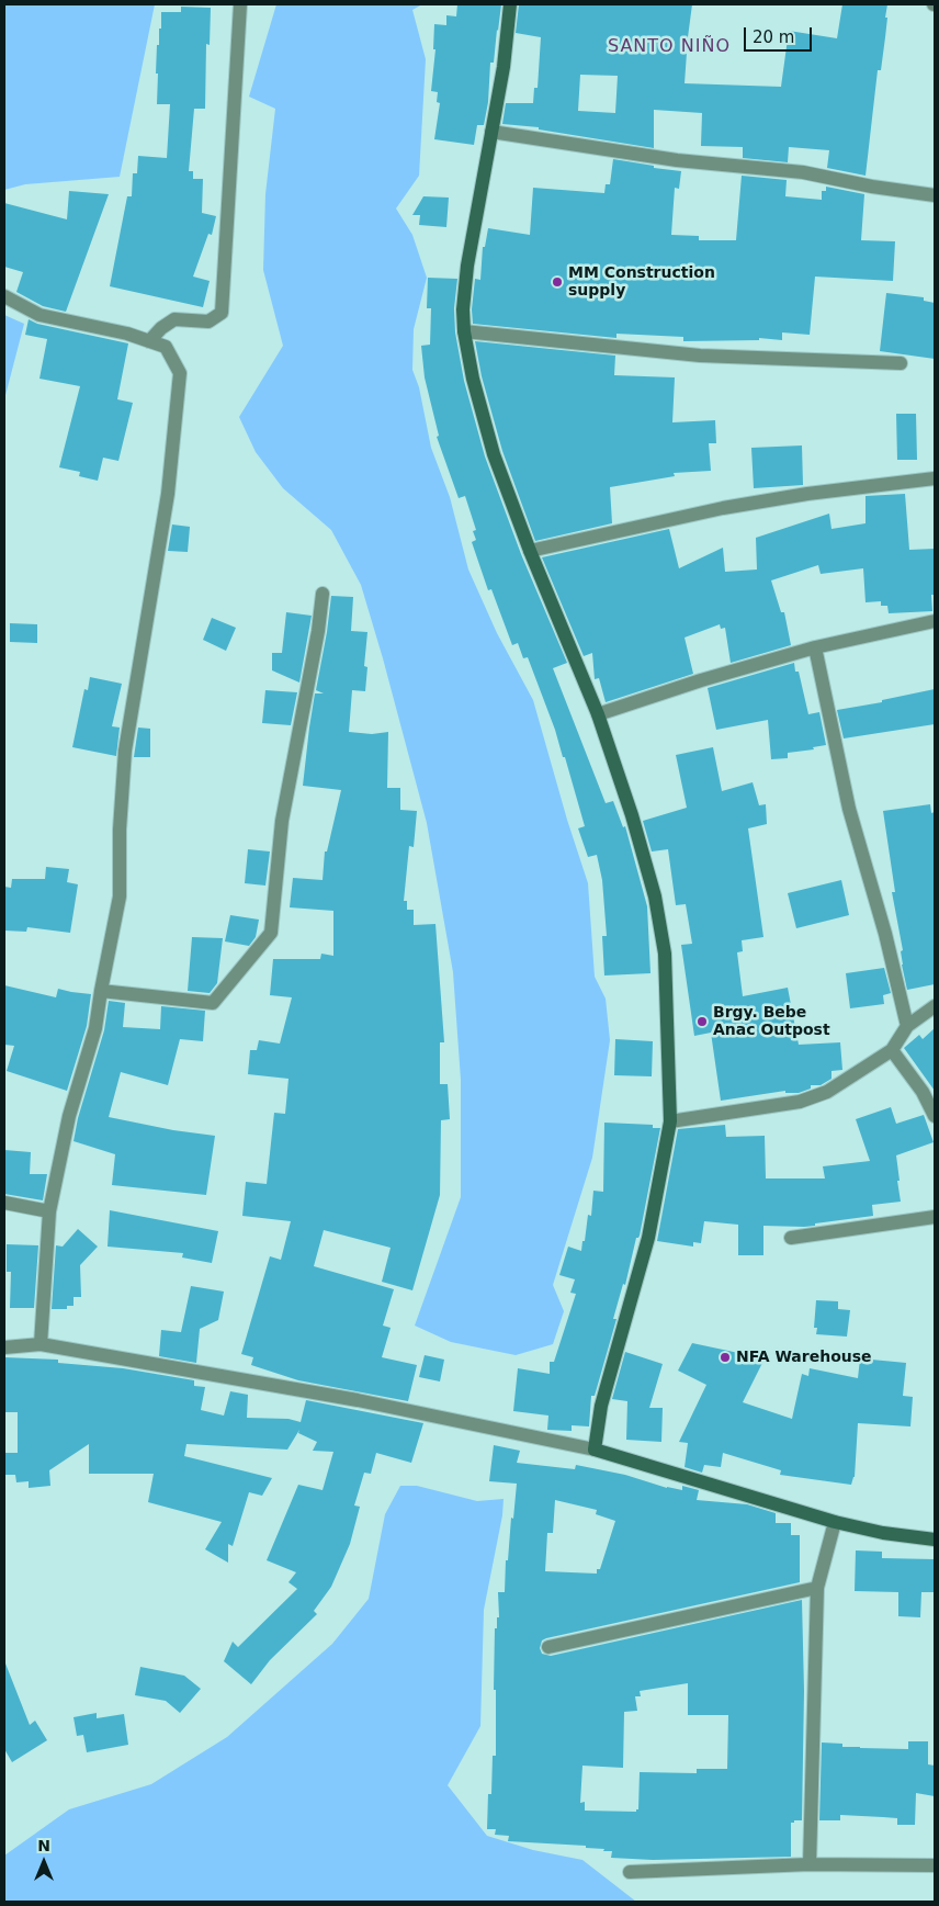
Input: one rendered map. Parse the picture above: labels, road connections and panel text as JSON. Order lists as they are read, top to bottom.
{
  "districts": ["SANTO NIÑO"],
  "places": ["MM Construction supply", "Brgy. Bebe Anac Outpost", "NFA Warehouse"],
  "scale_bar": "20 m",
  "north": "top"
}
